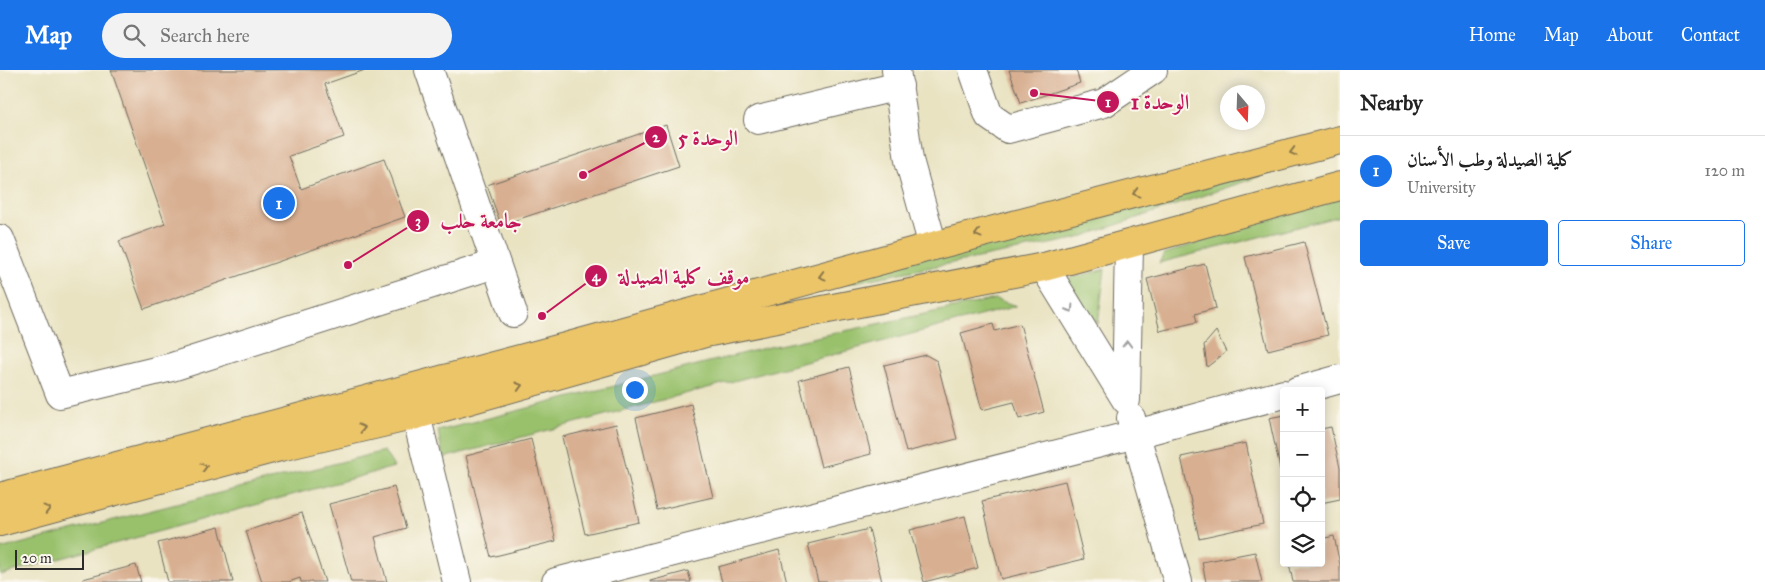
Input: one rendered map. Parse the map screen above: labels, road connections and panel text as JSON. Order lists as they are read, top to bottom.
{
  "places": [
    "الوحدة 1",
    "الوحدة 5",
    "جامعة حلب",
    "موقف كلية الصيدلة"
  ],
  "scale_bar": "20 m",
  "north": "bottom",
  "page": {
    "header": "Map",
    "search": "Search here",
    "nav": [
      "Home",
      "Map",
      "About",
      "Contact"
    ],
    "heading": "Nearby",
    "list": [
      {
        "mark": "1",
        "name": "كلية الصيدلة وطب الأسنان",
        "note": "University",
        "value": "120 m"
      }
    ],
    "pins": "1",
    "buttons": ["Save", "Share"],
    "map_buttons": ["+", "−"],
    "scale": "20 m"
  }
}
